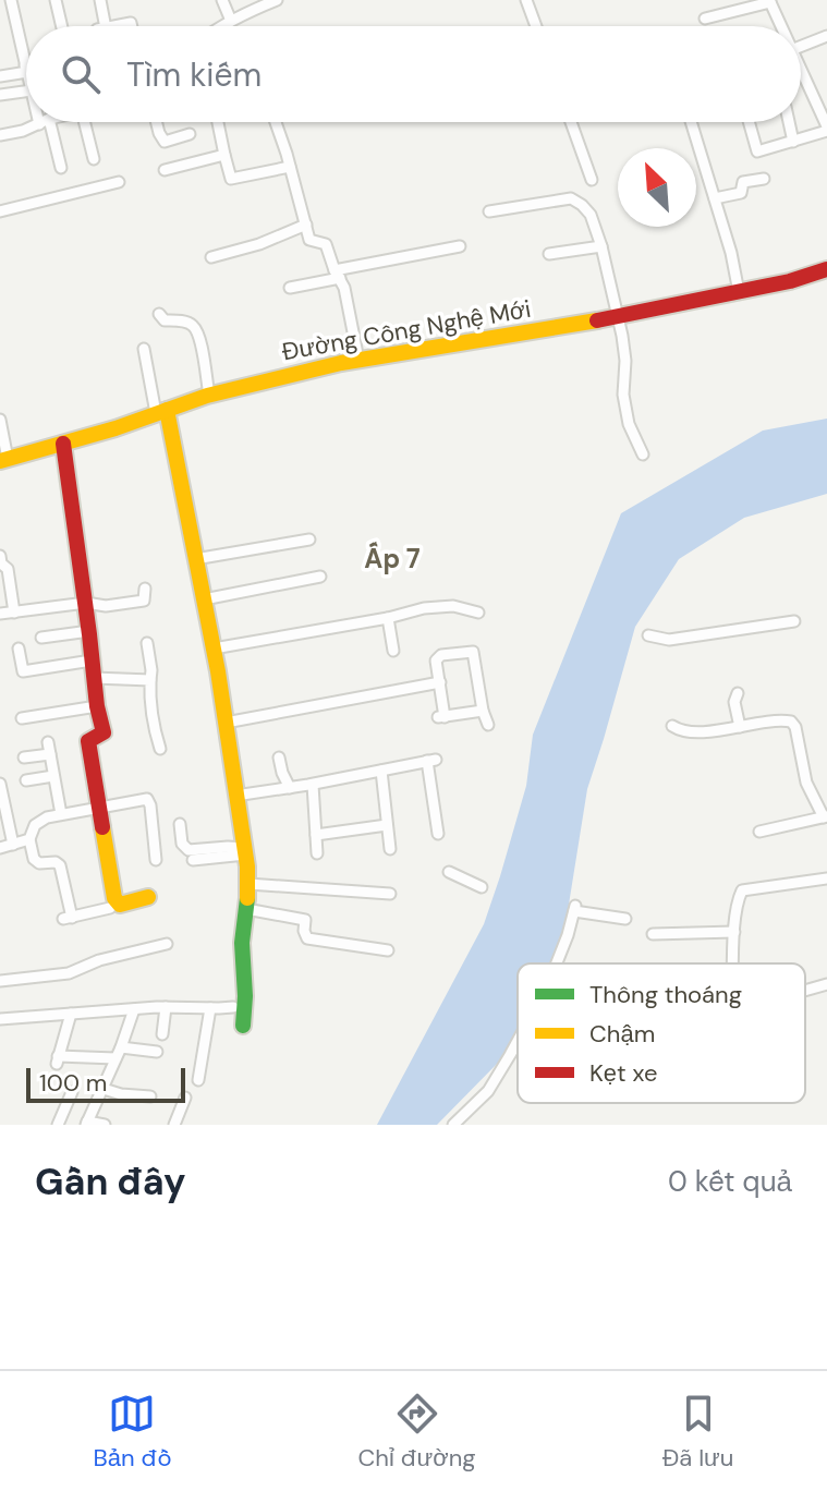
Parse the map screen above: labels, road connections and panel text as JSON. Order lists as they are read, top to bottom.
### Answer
{
  "streets": {
    "street": ["Đường Công Nghệ Mới"]
  },
  "districts": ["Ấp 7"],
  "legend": ["Thông thoáng", "Chậm", "Kẹt xe"],
  "scale_bar": "100 m",
  "north": "top left",
  "page": {
    "search": "Tìm kiếm",
    "scale": "100 m",
    "heading": ["Gần đây", "0 kết quả"],
    "nav": ["Bản đồ", "Chỉ đường", "Đã lưu"]
  }
}
